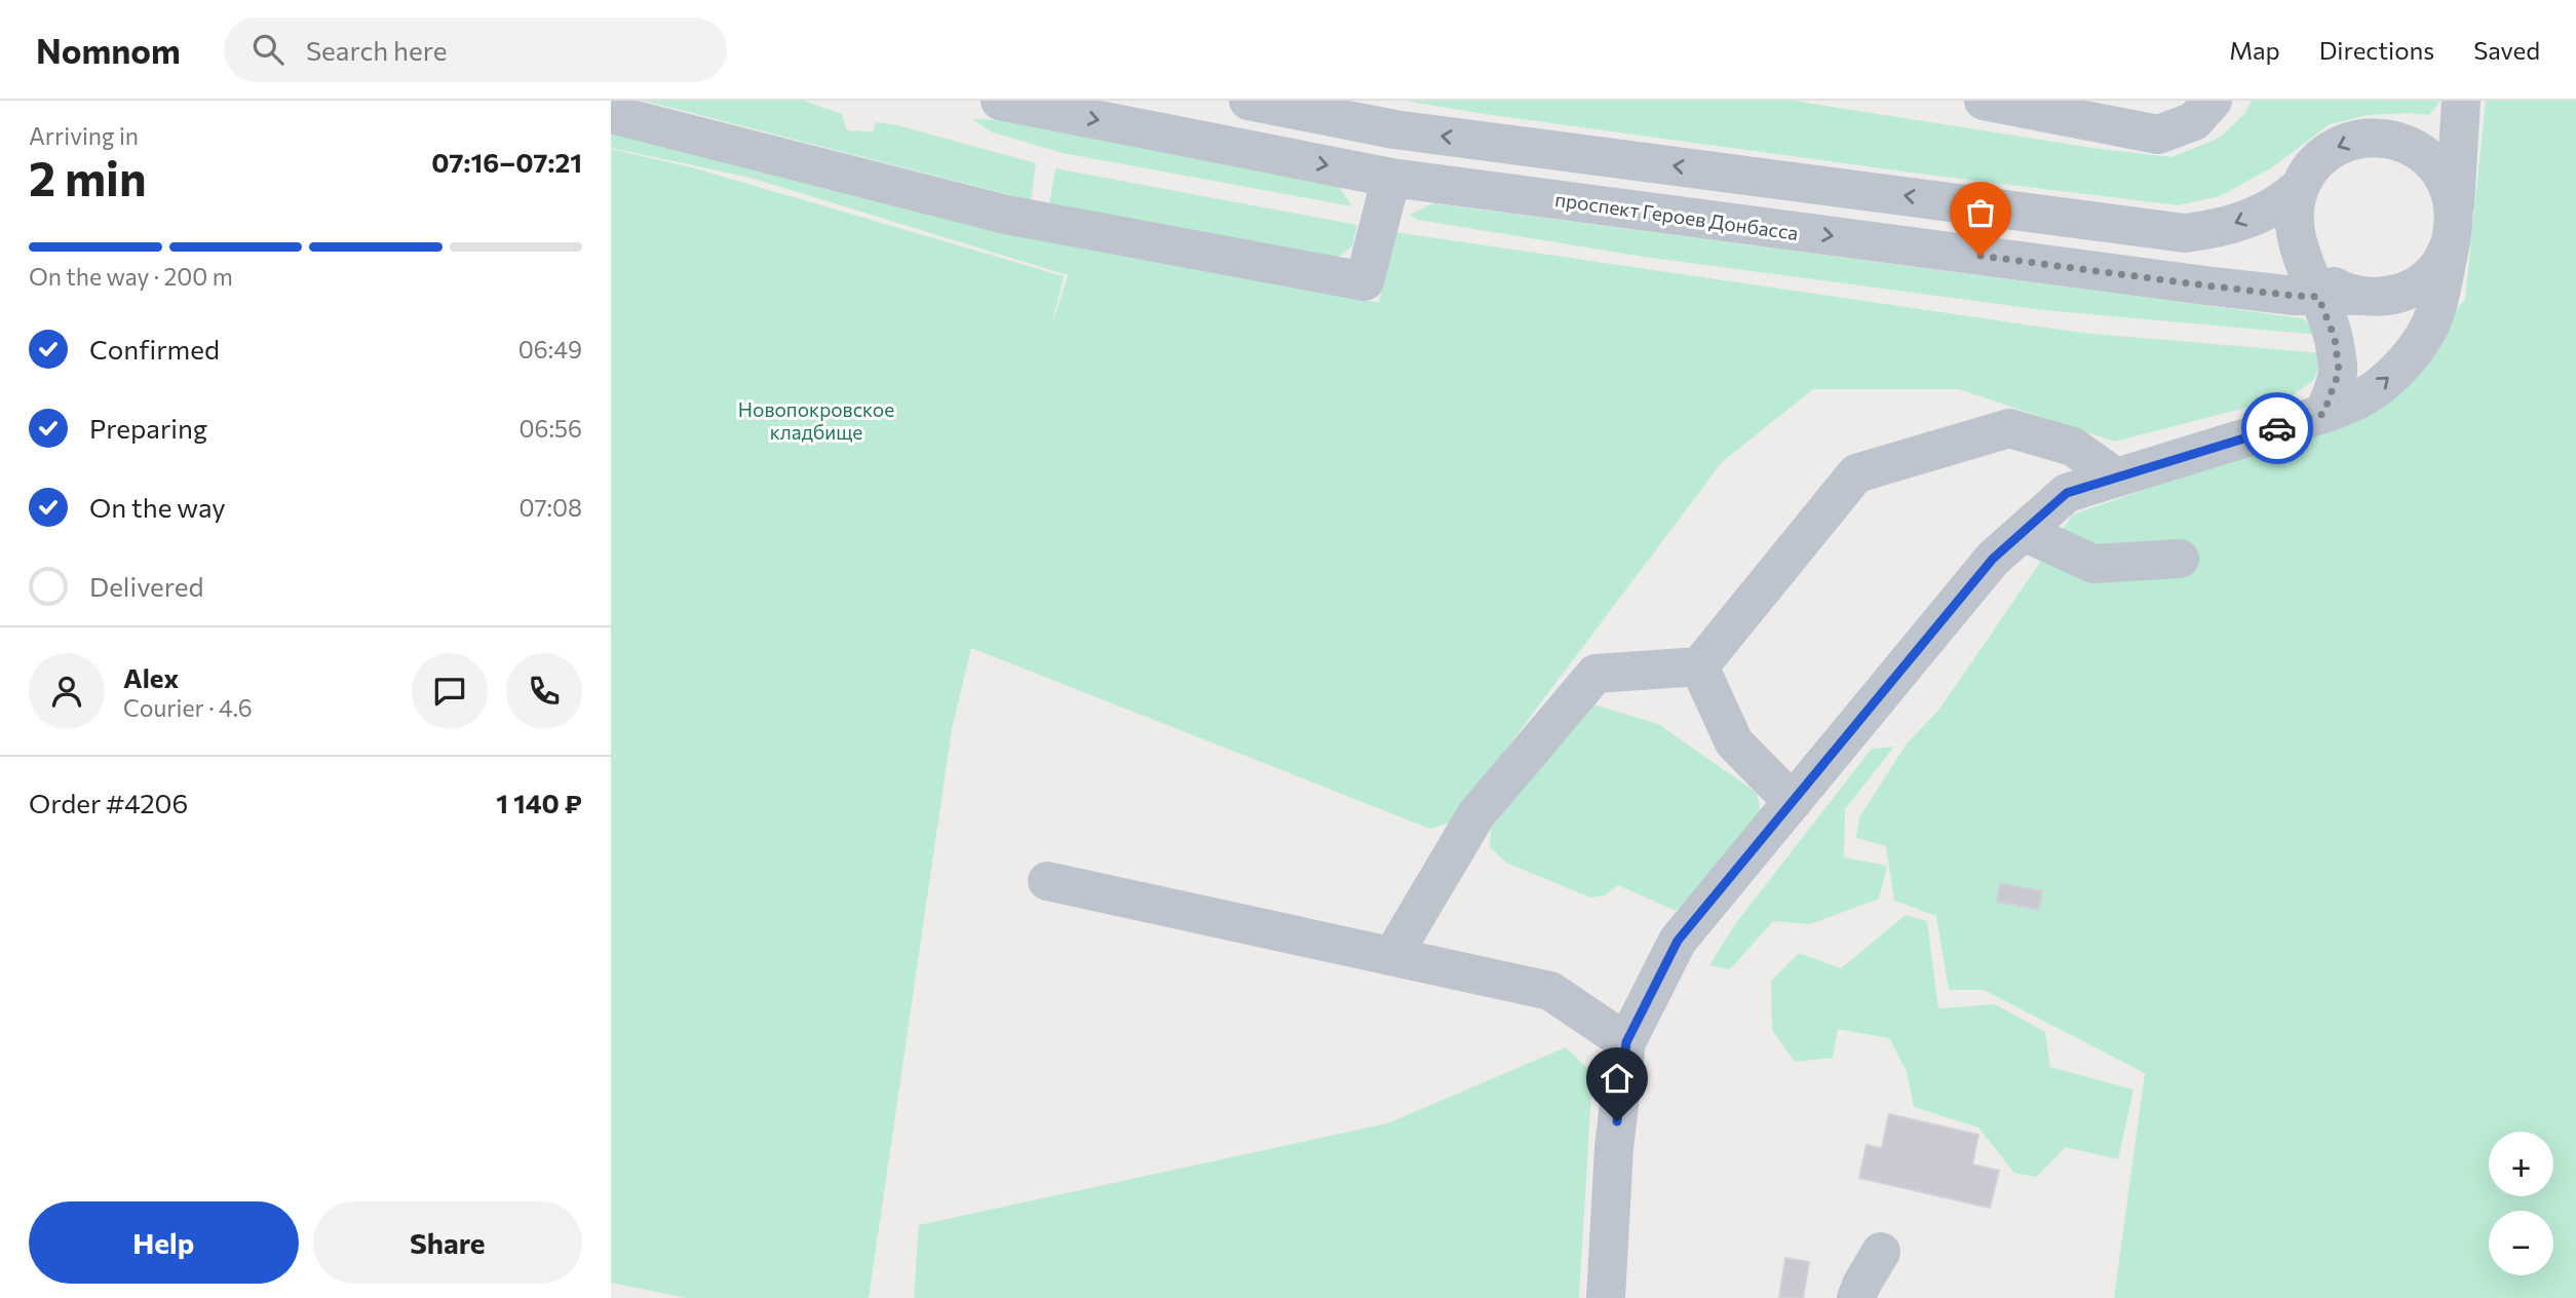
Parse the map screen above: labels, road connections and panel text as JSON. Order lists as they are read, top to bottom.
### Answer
{
  "streets": {
    "street": ["проспект Героев Донбасса"]
  },
  "parks": ["Новопокровское кладбище"],
  "page": {
    "header": "Nomnom",
    "search": "Search here",
    "nav": ["Map", "Directions", "Saved"],
    "heading": ["2 min", "Arriving in", "07:16–07:21"],
    "panel": [
      "Alex",
      "Courier · 4.6",
      "Order #4206",
      "1 140 ₽"
    ],
    "bar": "On the way · 200 m",
    "list": [
      ["Confirmed", "06:49"],
      ["Preparing", "06:56"],
      ["On the way", "07:08"],
      "Delivered"
    ],
    "map_buttons": ["+", "−"],
    "buttons": ["Help", "Share"]
  }
}
